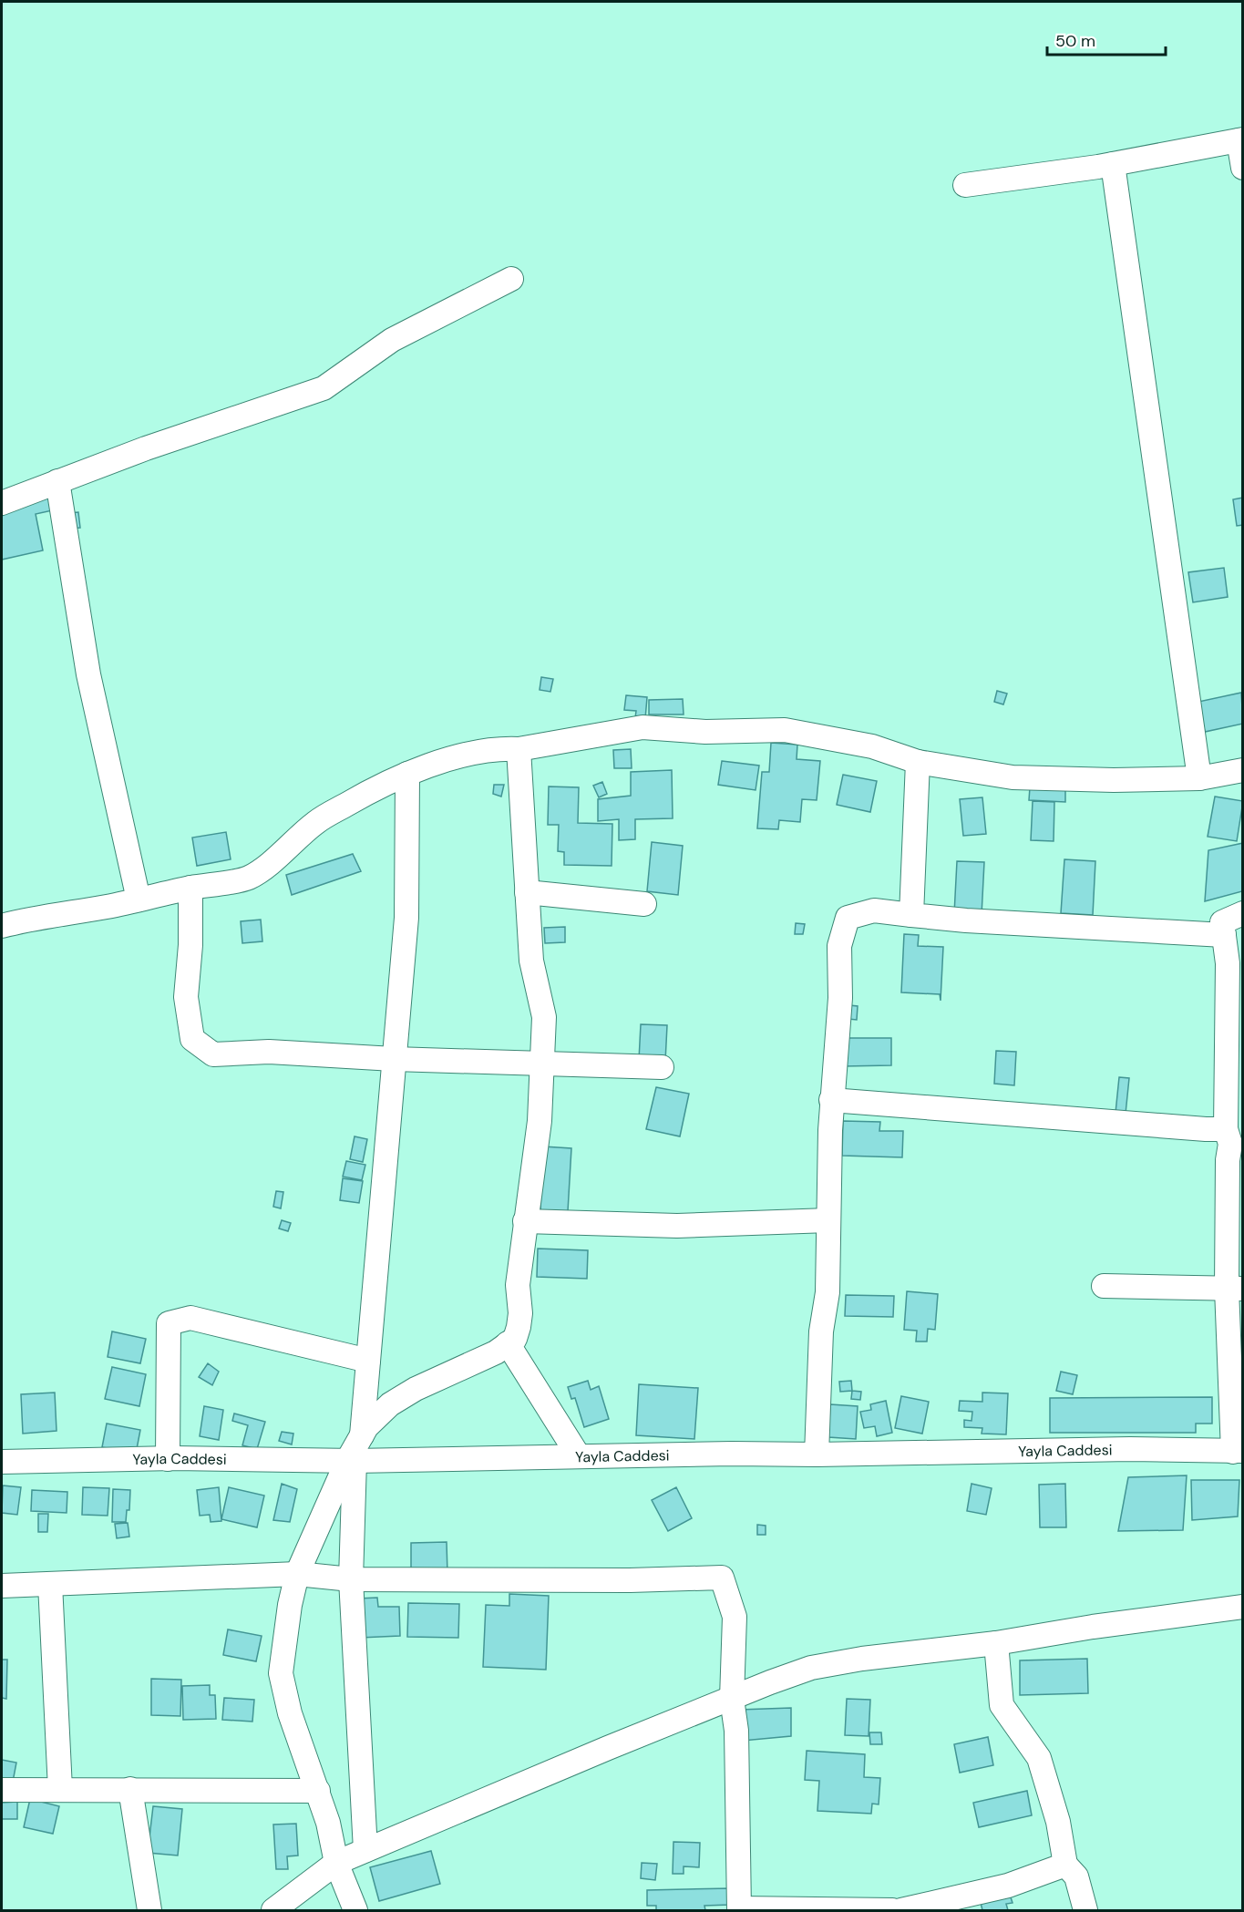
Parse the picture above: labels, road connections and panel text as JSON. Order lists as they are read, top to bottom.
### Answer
{
  "streets": {
    "street": ["Yayla Caddesi"]
  },
  "scale_bar": "50 m"
}
